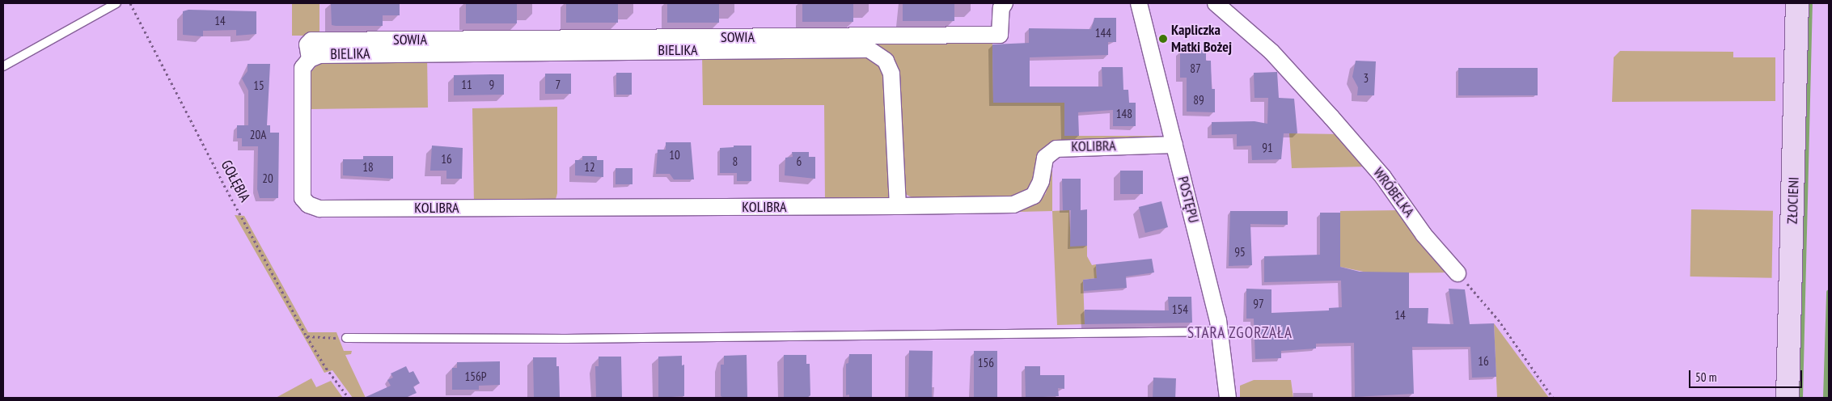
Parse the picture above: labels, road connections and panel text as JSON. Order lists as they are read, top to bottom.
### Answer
{
  "streets": {
    "street": [
      "SOWIA",
      "BIELIKA",
      "KOLIBRA",
      "WRÓBELKA",
      "POSTĘPU",
      "ZŁOCIENI"
    ],
    "path": ["GOŁĘBIA"]
  },
  "crossings": [
    ["SOWIA", "BIELIKA"],
    ["SOWIA", "KOLIBRA"],
    ["BIELIKA", "KOLIBRA"],
    ["KOLIBRA", "POSTĘPU"]
  ],
  "districts": ["STARA ZGORZAŁA"],
  "places": ["Kapliczka Matki Bożej"],
  "house_numbers": [
    "14",
    "144",
    "87",
    "3",
    "11",
    "9",
    "7",
    "15",
    "89",
    "148",
    "20A",
    "91",
    "10",
    "16",
    "8",
    "6",
    "18",
    "12",
    "20",
    "95",
    "97",
    "154",
    "14",
    "16",
    "156",
    "156P"
  ],
  "scale_bar": "50 m"
}
